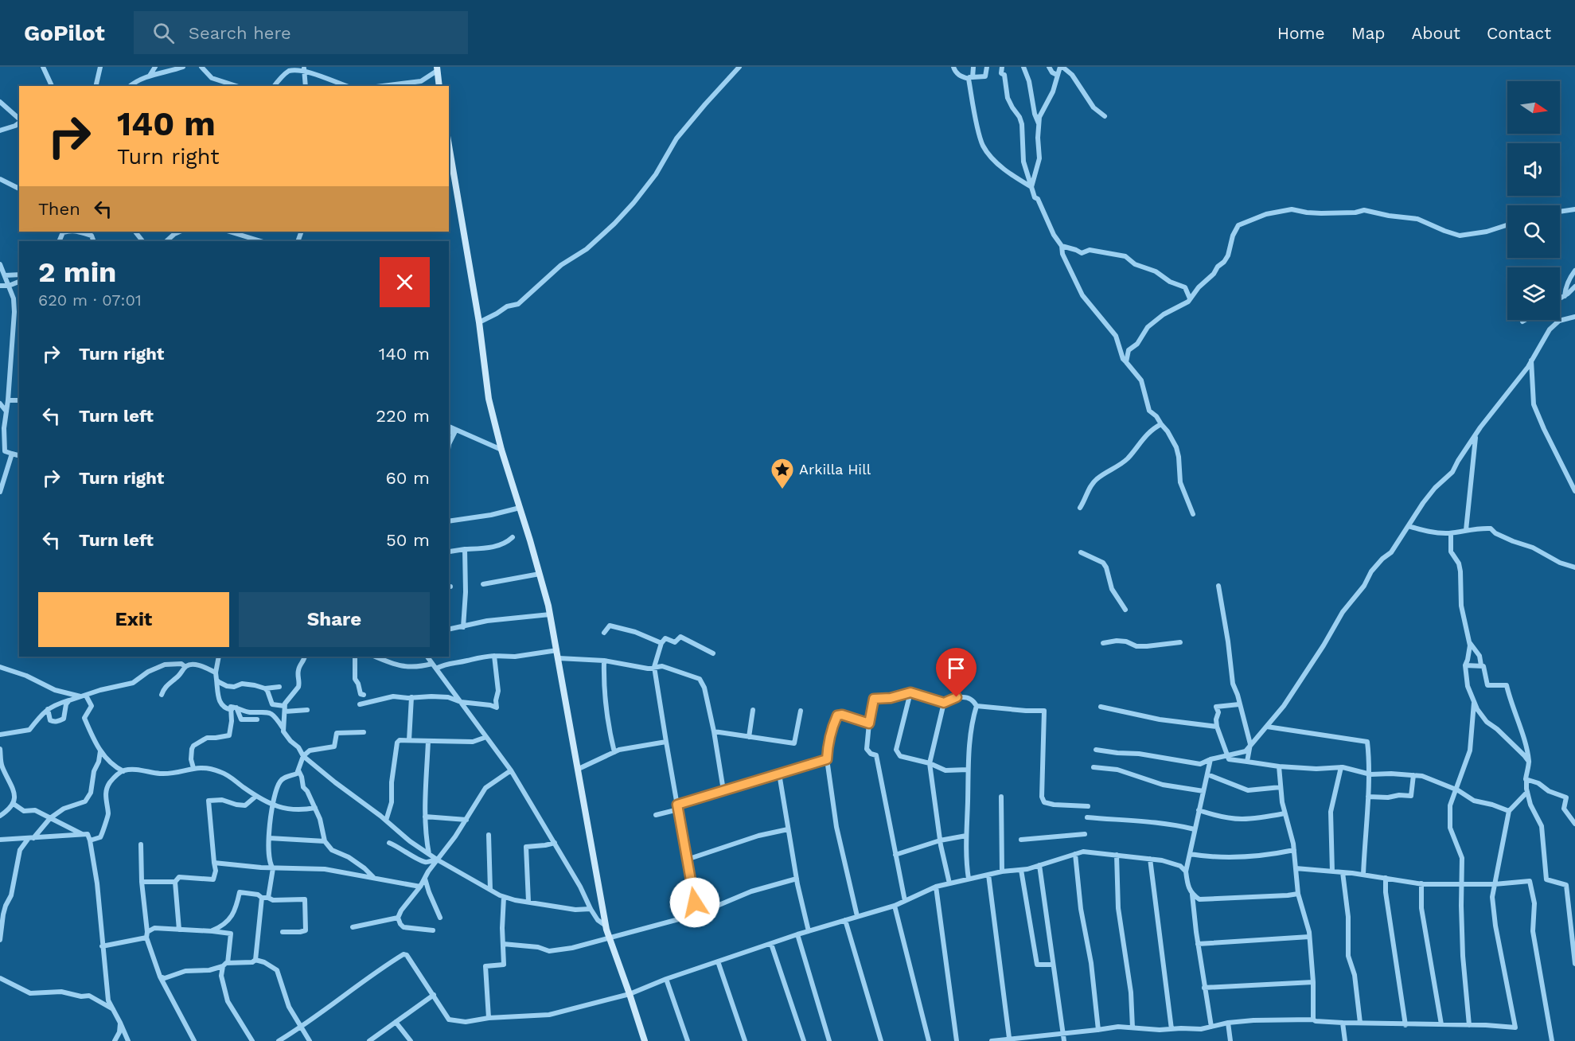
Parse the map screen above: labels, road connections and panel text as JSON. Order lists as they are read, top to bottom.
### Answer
{
  "places": {
    "place": ["Arkilla Hill"]
  },
  "north": "right",
  "page": {
    "header": "GoPilot",
    "search": "Search here",
    "nav": [
      "Home",
      "Map",
      "About",
      "Contact"
    ],
    "turn": ["140 m", "Turn right"],
    "then": "Then",
    "heading": ["2 min", "620 m · 07:01"],
    "list": [
      {
        "name": "Turn right",
        "value": "140 m"
      },
      {
        "name": "Turn left",
        "value": "220 m"
      },
      {
        "name": "Turn right",
        "value": "60 m"
      },
      {
        "name": "Turn left",
        "value": "50 m"
      }
    ],
    "buttons": ["Exit", "Share"]
  }
}
